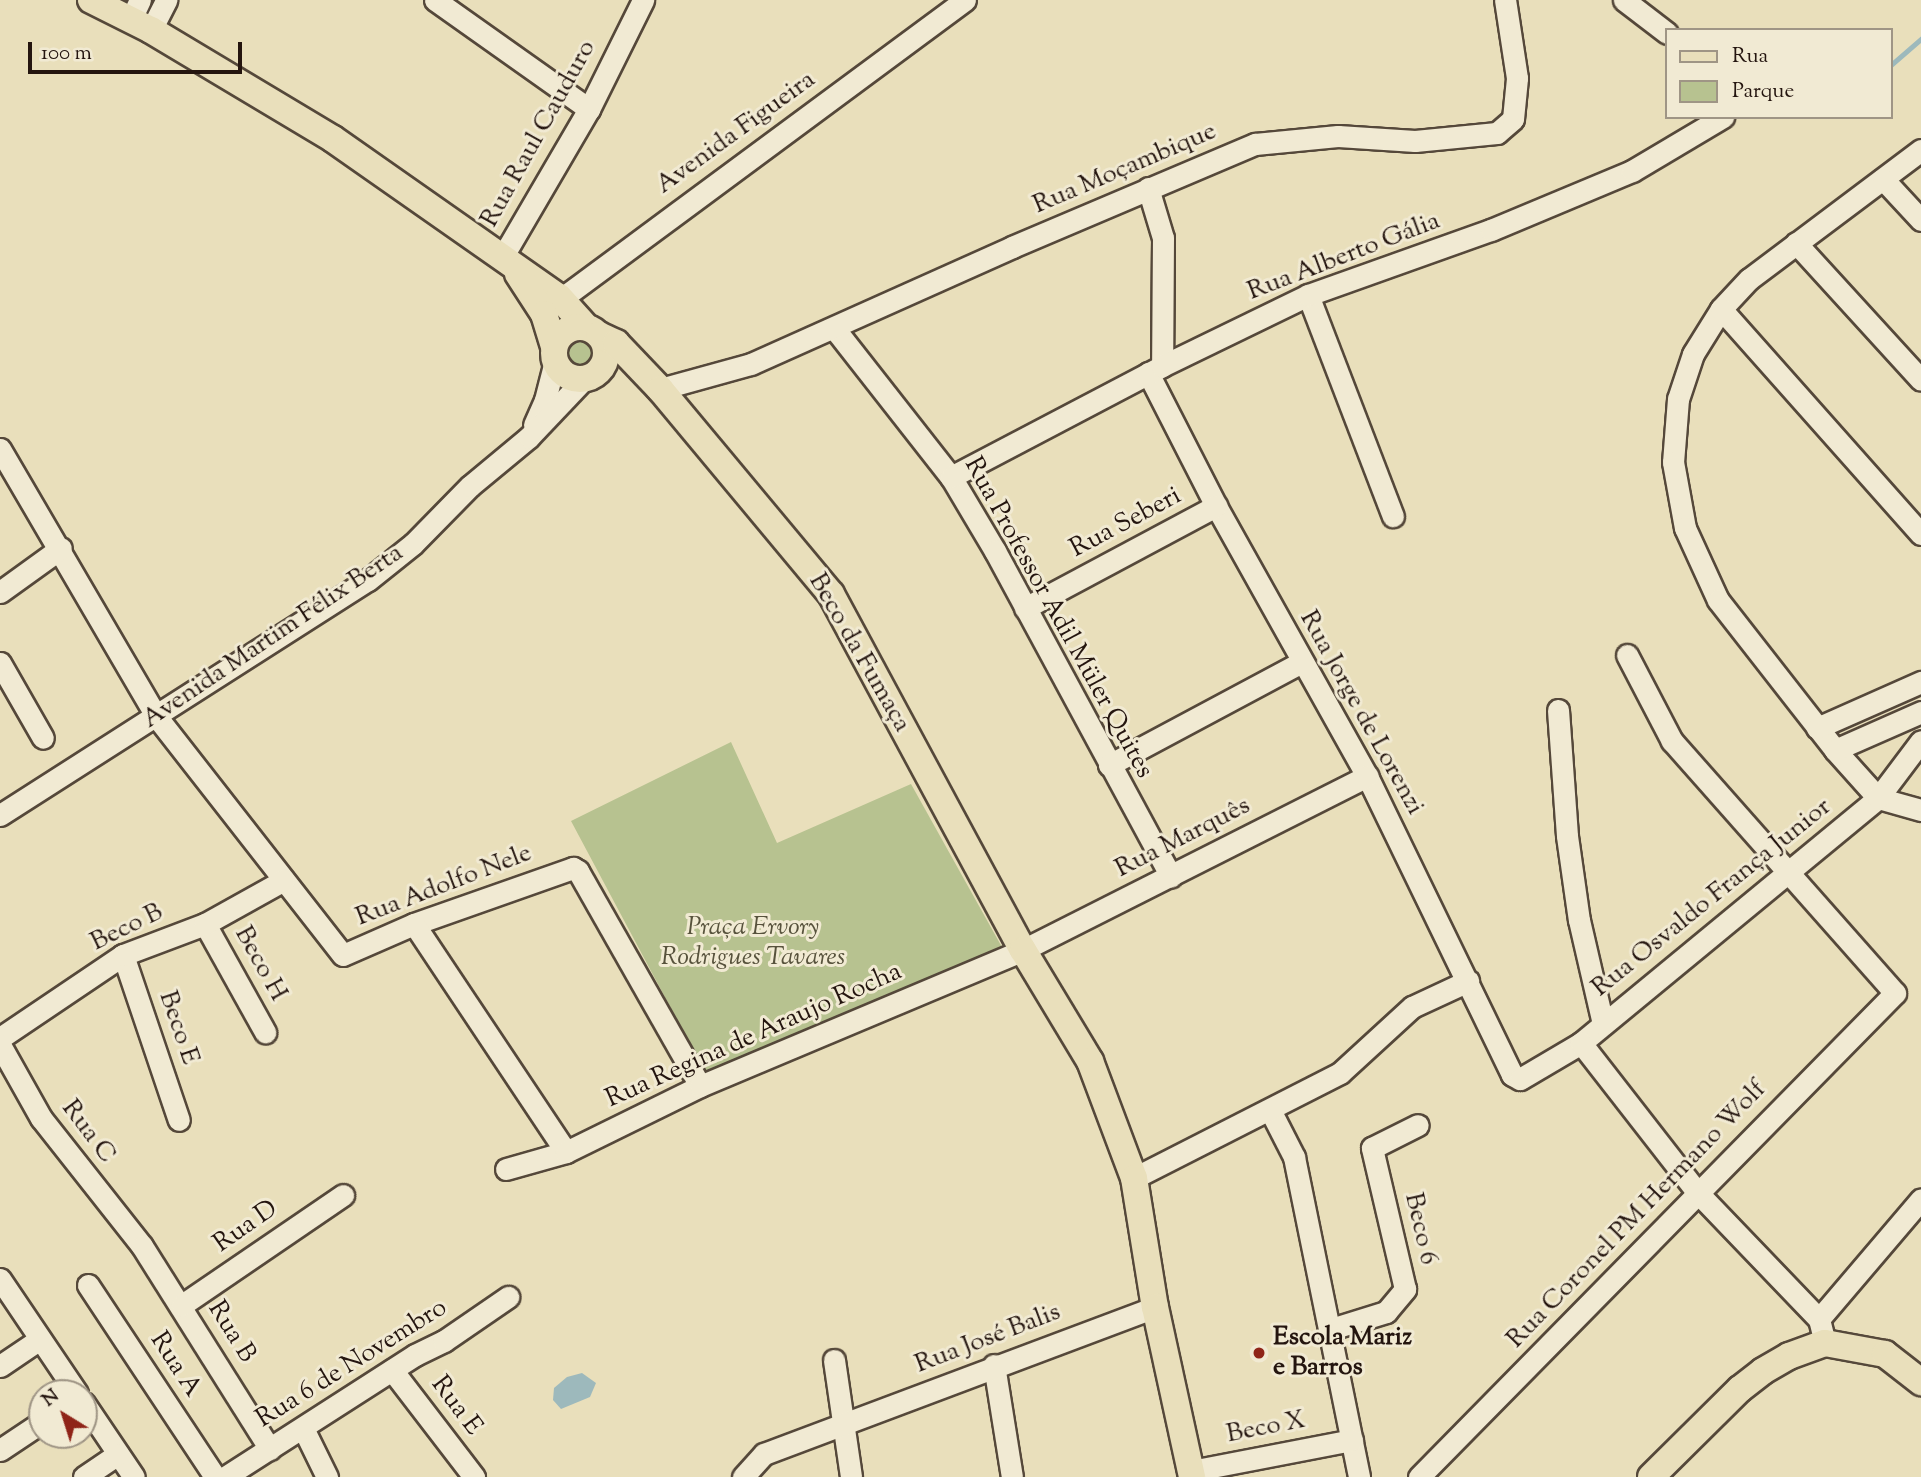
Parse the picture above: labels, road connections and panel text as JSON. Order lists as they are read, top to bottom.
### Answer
{
  "streets": {
    "main road": ["Beco da Fumaça"],
    "street": [
      "Avenida Figueira",
      "Rua Raul Cauduro",
      "Rua Moçambique",
      "Rua Alberto Gália",
      "Rua Seberi",
      "Rua Professor Adil Müler Quites",
      "Avenida Martim Félix Berta",
      "Rua Jorge de Lorenzi",
      "Rua Marquês",
      "Rua Adolfo Nele",
      "Rua Osvaldo França Junior",
      "Beco B",
      "Beco H",
      "Beco E",
      "Rua Regina de Araujo Rocha",
      "Rua C",
      "Rua Coronel PM Hermano Wolf",
      "Rua D",
      "Beco 6",
      "Rua B",
      "Rua José Balis",
      "Rua 6 de Novembro",
      "Rua A",
      "Rua E",
      "Beco X"
    ]
  },
  "crossings": [
    ["Rua Moçambique", "Rua Professor Adil Müler Quites"],
    ["Rua Moçambique", "Beco da Fumaça"],
    ["Rua Moçambique", "Rua Jorge de Lorenzi"],
    ["Rua Alberto Gália", "Rua Professor Adil Müler Quites"],
    ["Rua Alberto Gália", "Rua Jorge de Lorenzi"],
    ["Rua Seberi", "Rua Professor Adil Müler Quites"],
    ["Rua Seberi", "Rua Jorge de Lorenzi"],
    ["Rua Professor Adil Müler Quites", "Rua Marquês"],
    ["Avenida Martim Félix Berta", "Beco da Fumaça"],
    ["Avenida Martim Félix Berta", "Rua Adolfo Nele"],
    ["Beco da Fumaça", "Rua Marquês"],
    ["Beco da Fumaça", "Rua Regina de Araujo Rocha"],
    ["Beco da Fumaça", "Rua José Balis"],
    ["Beco da Fumaça", "Beco X"],
    ["Rua Jorge de Lorenzi", "Rua Marquês"],
    ["Rua Jorge de Lorenzi", "Rua Osvaldo França Junior"],
    ["Rua Marquês", "Rua Regina de Araujo Rocha"],
    ["Rua Adolfo Nele", "Beco B"],
    ["Rua Adolfo Nele", "Rua Regina de Araujo Rocha"],
    ["Rua Osvaldo França Junior", "Rua Coronel PM Hermano Wolf"],
    ["Beco B", "Beco H"],
    ["Beco B", "Beco E"],
    ["Rua C", "Rua B"],
    ["Rua D", "Rua B"],
    ["Rua B", "Rua 6 de Novembro"],
    ["Rua 6 de Novembro", "Rua E"]
  ],
  "parks": ["Praça Ervory Rodrigues Tavares"],
  "places": ["Escola Mariz e Barros"],
  "legend": ["Rua", "Parque"],
  "scale_bar": "100 m",
  "north": "top left"
}
